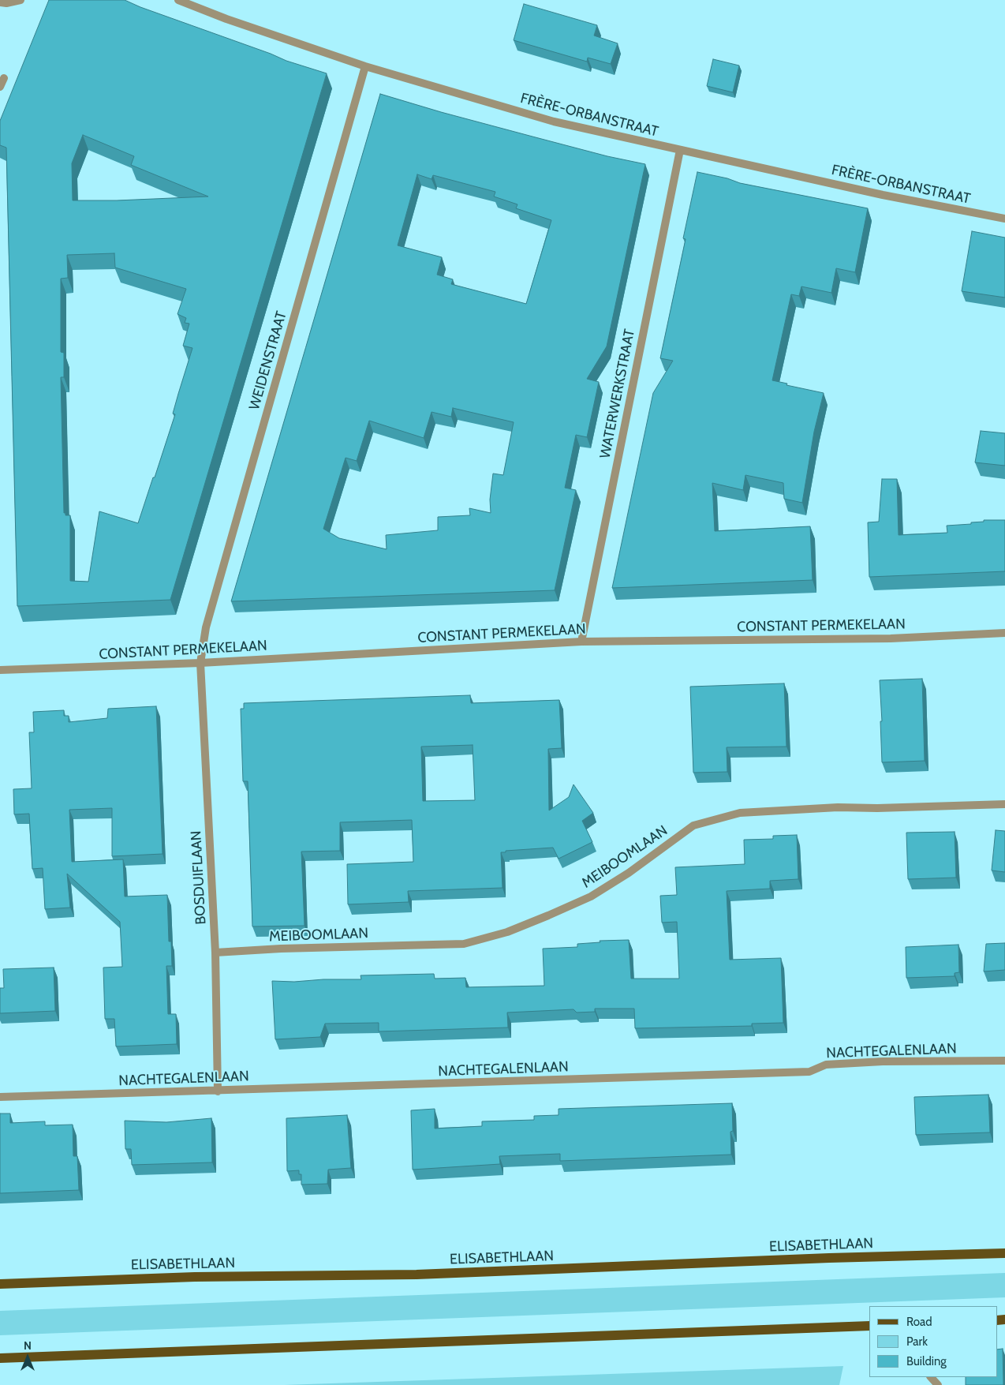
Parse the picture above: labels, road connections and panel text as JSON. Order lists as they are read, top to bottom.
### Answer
{
  "streets": {
    "main road": ["ELISABETHLAAN"],
    "street": [
      "FRÈRE-ORBANSTRAAT",
      "WEIDENSTRAAT",
      "WATERWERKSTRAAT",
      "CONSTANT PERMEKELAAN",
      "MEIBOOMLAAN",
      "BOSDUIFLAAN",
      "NACHTEGALENLAAN"
    ]
  },
  "crossings": [
    ["FRÈRE-ORBANSTRAAT", "WEIDENSTRAAT"],
    ["FRÈRE-ORBANSTRAAT", "WATERWERKSTRAAT"],
    ["WEIDENSTRAAT", "CONSTANT PERMEKELAAN"],
    ["WEIDENSTRAAT", "BOSDUIFLAAN"],
    ["WATERWERKSTRAAT", "CONSTANT PERMEKELAAN"],
    ["CONSTANT PERMEKELAAN", "BOSDUIFLAAN"],
    ["MEIBOOMLAAN", "BOSDUIFLAAN"],
    ["BOSDUIFLAAN", "NACHTEGALENLAAN"]
  ],
  "legend": ["Road", "Park", "Building"],
  "north": "top"
}
